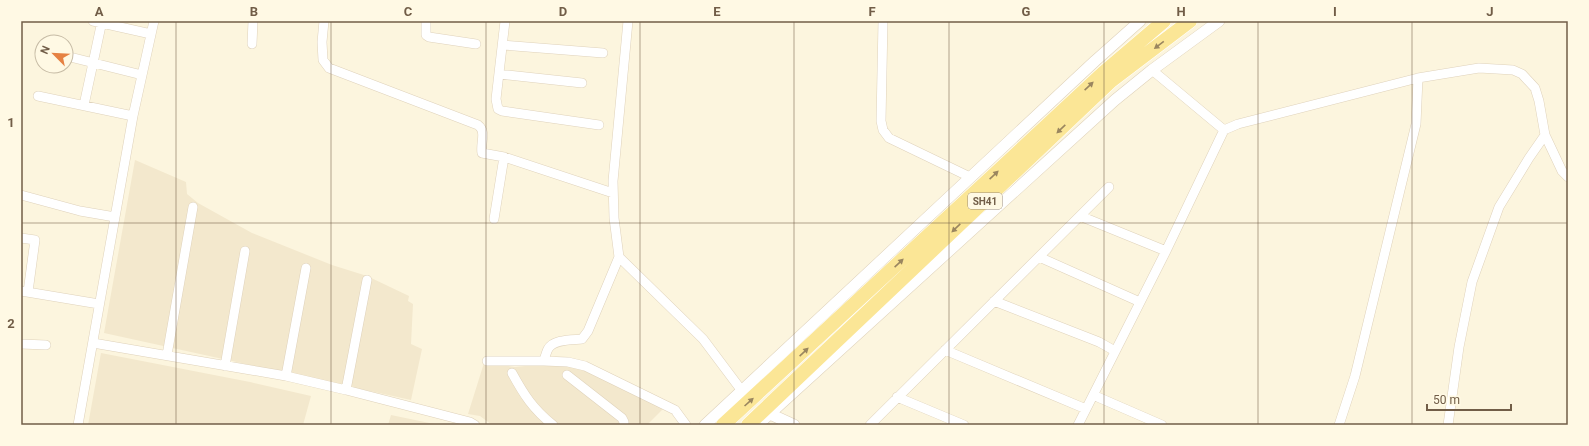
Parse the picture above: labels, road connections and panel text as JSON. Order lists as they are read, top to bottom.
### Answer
{
  "streets": {
    "main road": ["SH41"]
  },
  "scale_bar": "50 m",
  "north": "top left",
  "grid": {
    "columns": [
      "A",
      "B",
      "C",
      "D",
      "E",
      "F",
      "G",
      "H",
      "I",
      "J"
    ],
    "rows": ["1", "2"]
  }
}
